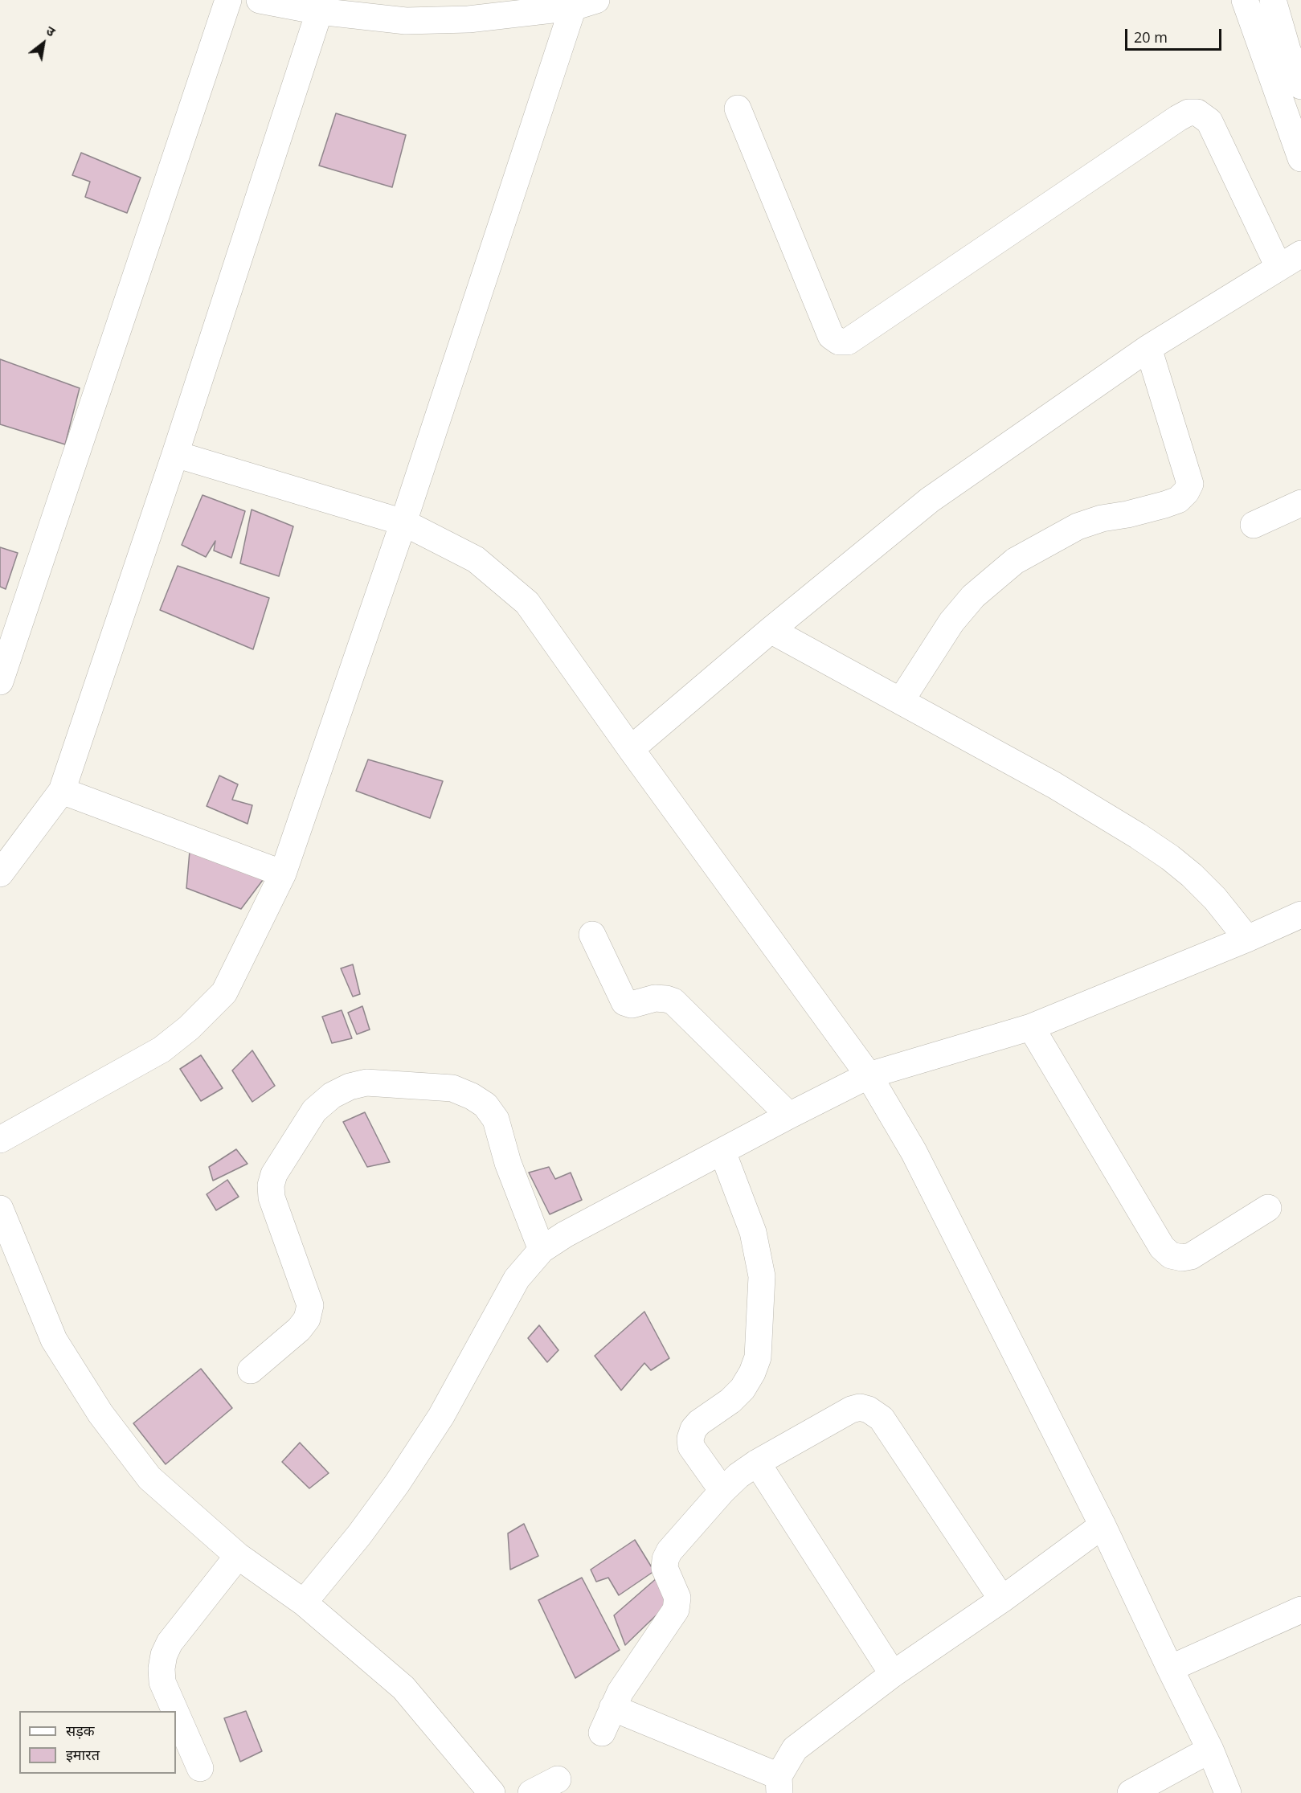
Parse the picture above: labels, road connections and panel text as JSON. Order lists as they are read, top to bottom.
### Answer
{
  "legend": ["सड़क", "इमारत"],
  "scale_bar": "20 m",
  "north": "top right"
}
